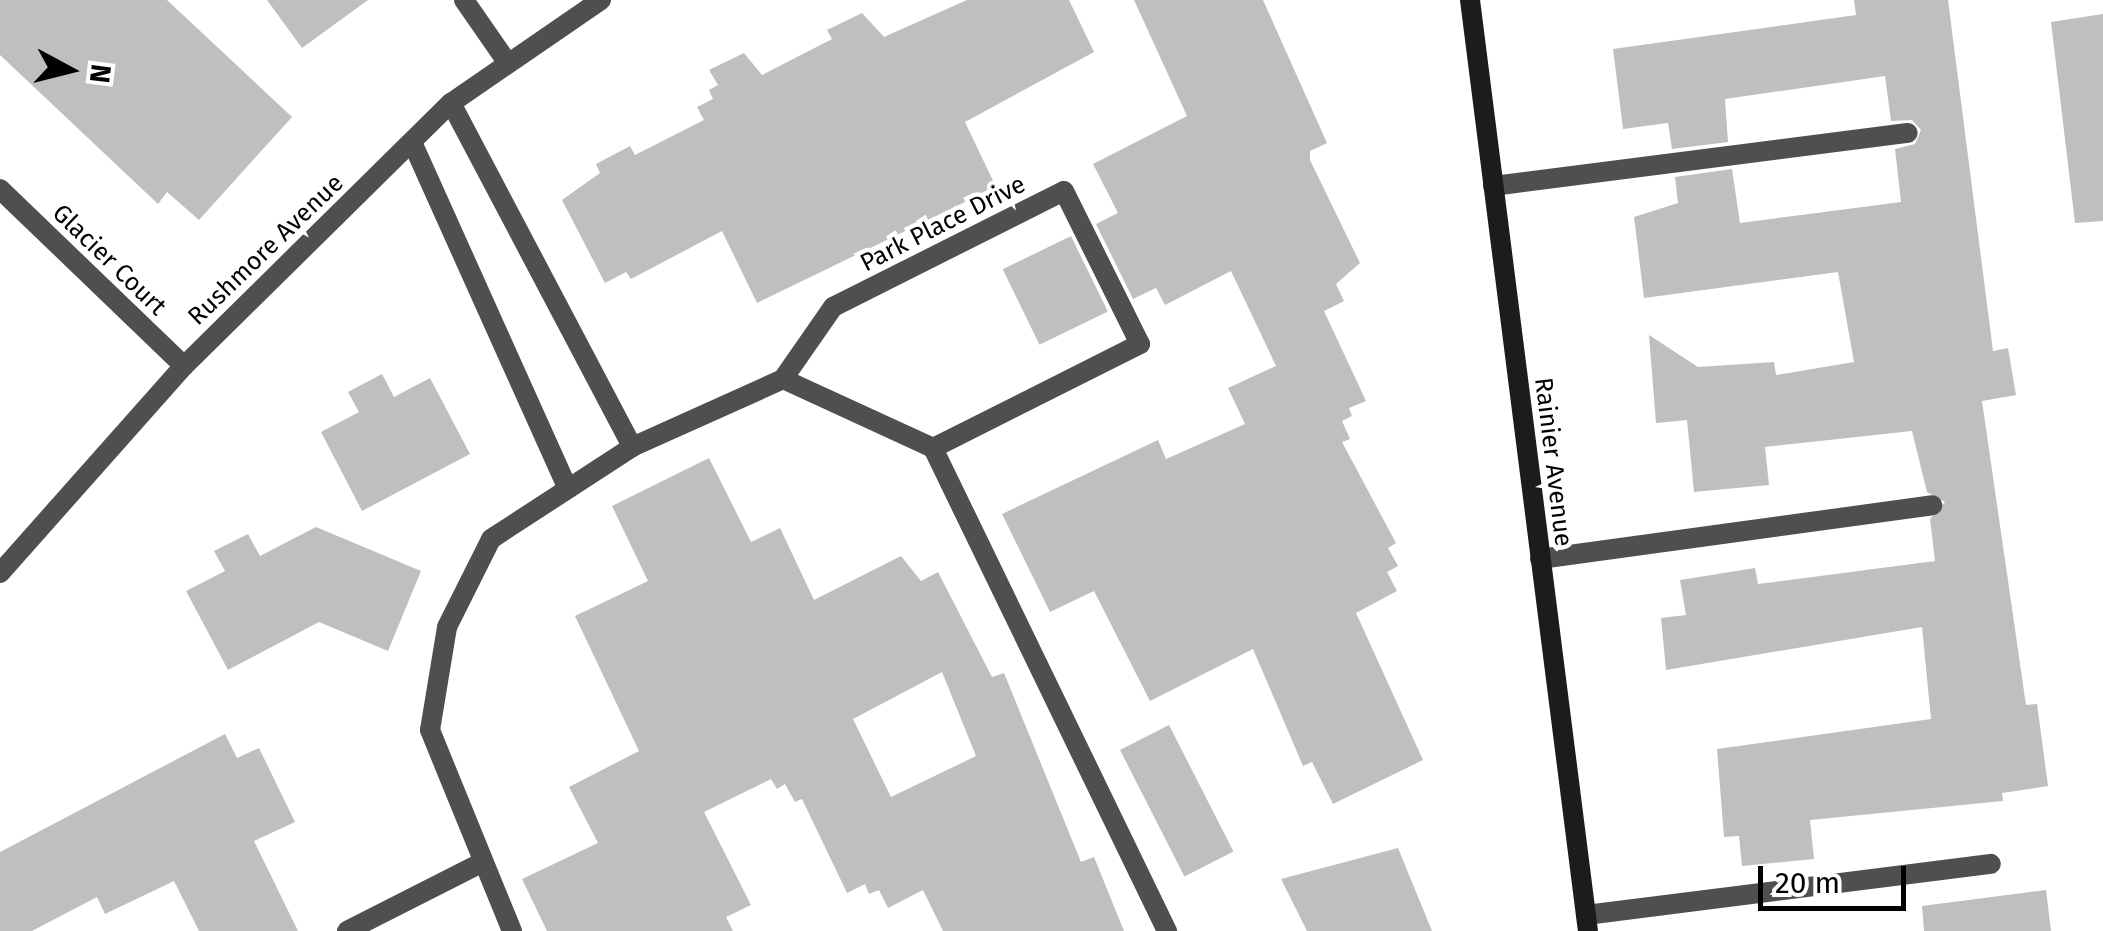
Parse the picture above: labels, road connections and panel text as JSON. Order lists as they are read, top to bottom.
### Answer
{
  "streets": {
    "street": [
      "Park Place Drive",
      "Rushmore Avenue",
      "Glacier Court",
      "Rainier Avenue"
    ]
  },
  "crossings": [
    ["Rushmore Avenue", "Glacier Court"]
  ],
  "scale_bar": "20 m",
  "north": "right"
}
